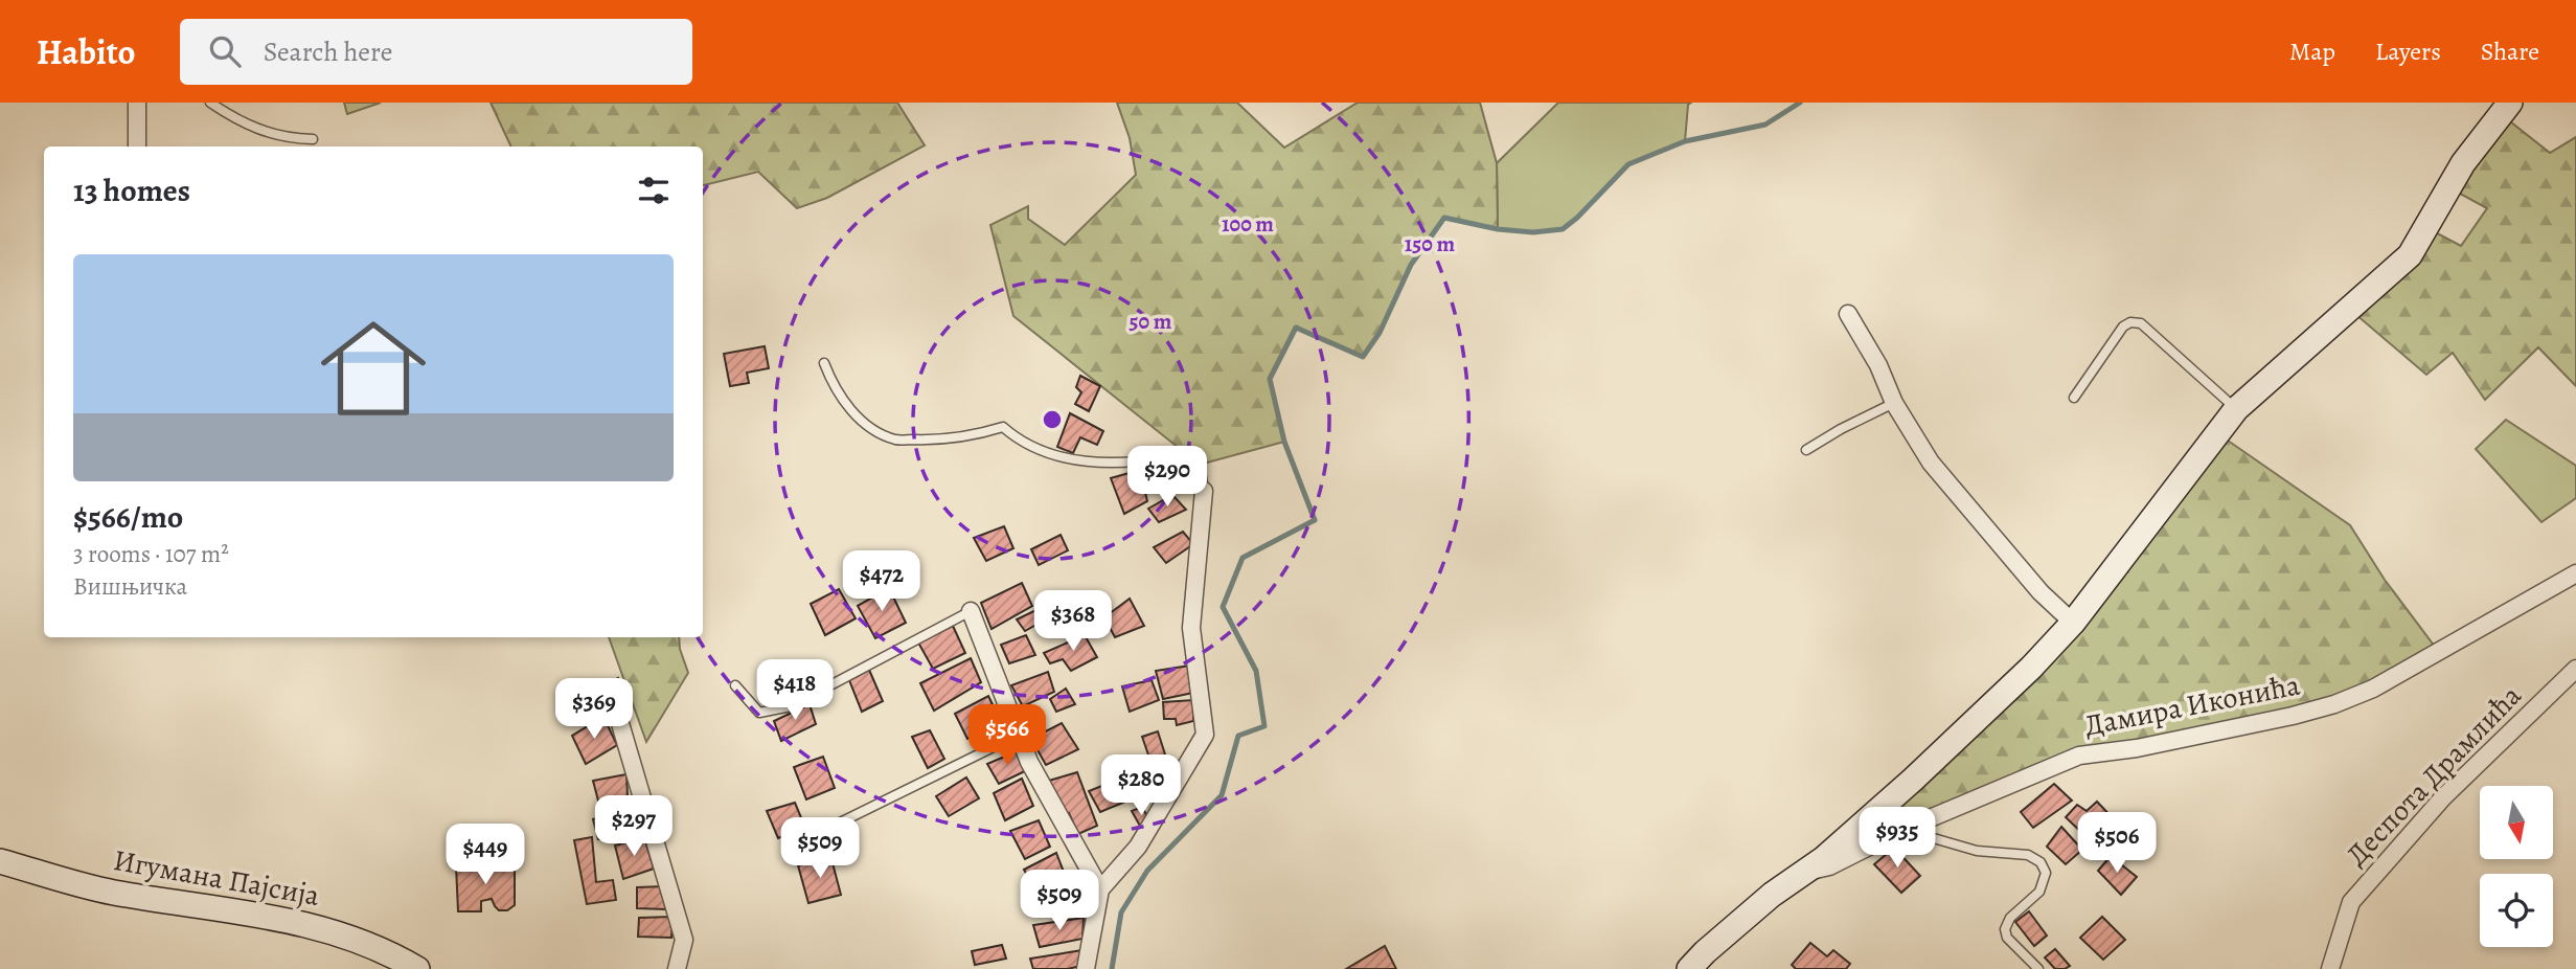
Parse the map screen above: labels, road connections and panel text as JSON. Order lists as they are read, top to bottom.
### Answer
{
  "streets": {
    "street": ["Дамира Иконића", "Деспота Драмлића", "Игумана Пајсија"]
  },
  "north": "bottom",
  "page": {
    "header": "Habito",
    "search": "Search here",
    "nav": ["Map", "Layers", "Share"],
    "heading": "13 homes",
    "list": [
      {
        "name": "$566/mo",
        "note": "3 rooms · 107 m² · Вишњичка"
      }
    ],
    "price": [
      "$290",
      "$472",
      "$368",
      "$418",
      "$369",
      "$566",
      "$280",
      "$297",
      "$935",
      "$506",
      "$509",
      "$449",
      "$509"
    ]
  },
  "rings": ["100 m", "150 m", "50 m"]
}
